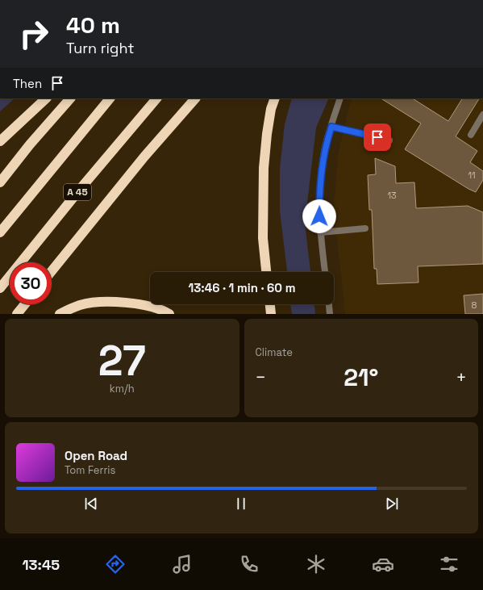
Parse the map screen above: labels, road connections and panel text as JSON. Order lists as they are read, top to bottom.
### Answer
{
  "streets": {
    "highway": ["A 45"]
  },
  "house_numbers": ["11", "13", "8"],
  "page": {
    "turn": ["40 m", "Turn right"],
    "then": "Then",
    "limit": "30",
    "trip": "13:46 · 1 min · 60 m",
    "tile": [
      ["27", "km/h"],
      "Climate"
    ],
    "heat": ["−", "21°", "+"],
    "song": ["Open Road", "Tom Ferris"],
    "tabs": "13:45"
  }
}
